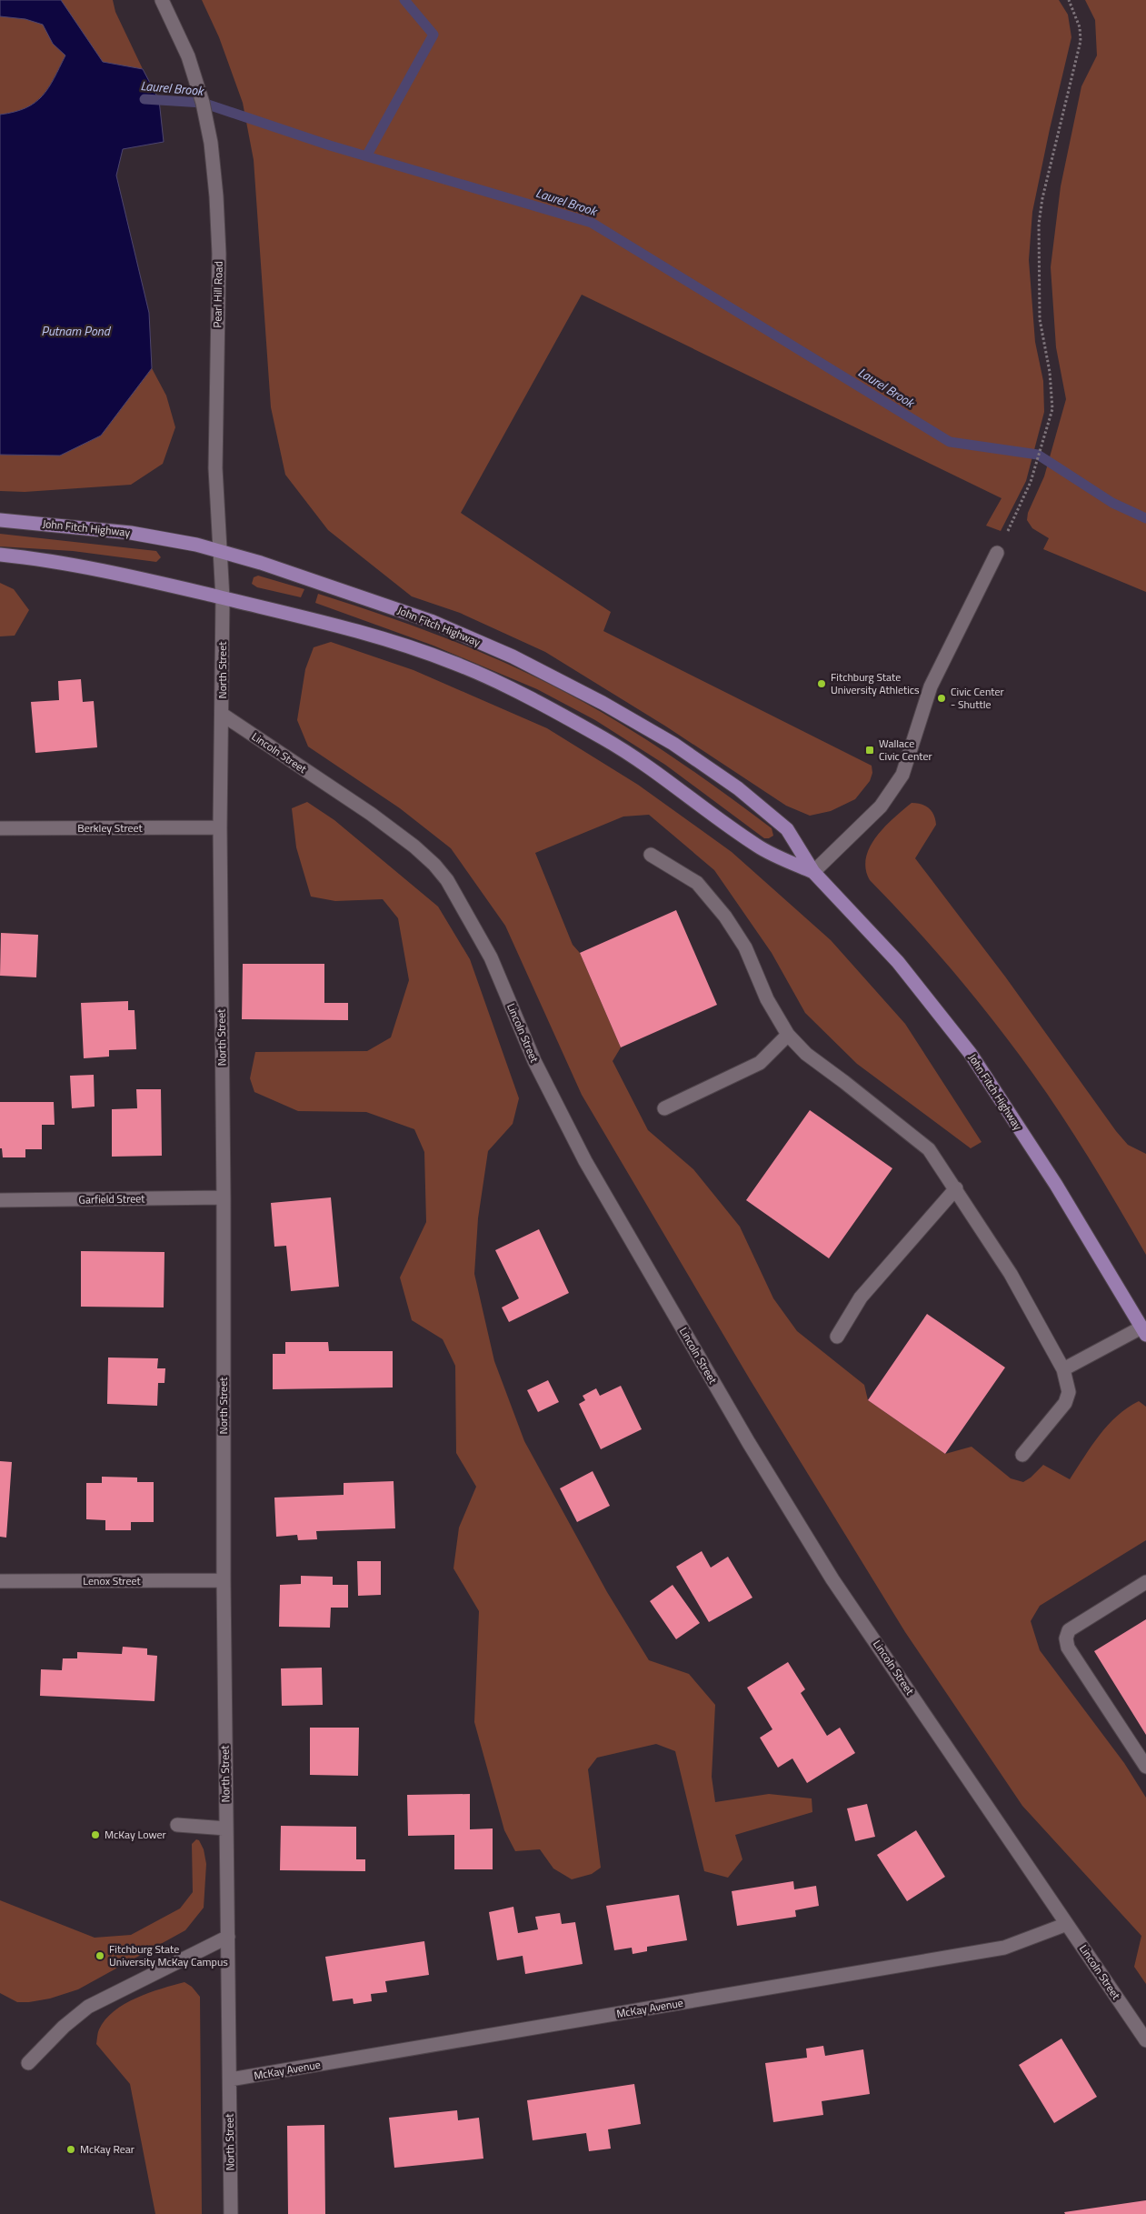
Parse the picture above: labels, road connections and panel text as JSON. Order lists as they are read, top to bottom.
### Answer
{
  "streets": {
    "main road": ["John Fitch Highway"],
    "street": [
      "Pearl Hill Road",
      "North Street",
      "Lincoln Street",
      "Berkley Street",
      "Garfield Street",
      "Lenox Street",
      "McKay Avenue"
    ]
  },
  "crossings": [
    ["Pearl Hill Road", "John Fitch Highway"],
    ["Pearl Hill Road", "North Street"],
    ["John Fitch Highway", "North Street"],
    ["North Street", "Lincoln Street"],
    ["North Street", "Berkley Street"],
    ["North Street", "Garfield Street"],
    ["North Street", "Lenox Street"],
    ["North Street", "McKay Avenue"],
    ["Lincoln Street", "McKay Avenue"]
  ],
  "water": ["Laurel Brook", "Putnam Pond"],
  "places": {
    "other": [
      "Fitchburg State University Athletics",
      "Civic Center - Shuttle",
      "McKay Lower",
      "Fitchburg State University McKay Campus",
      "McKay Rear"
    ],
    "transit": ["Wallace Civic Center"]
  }
}
